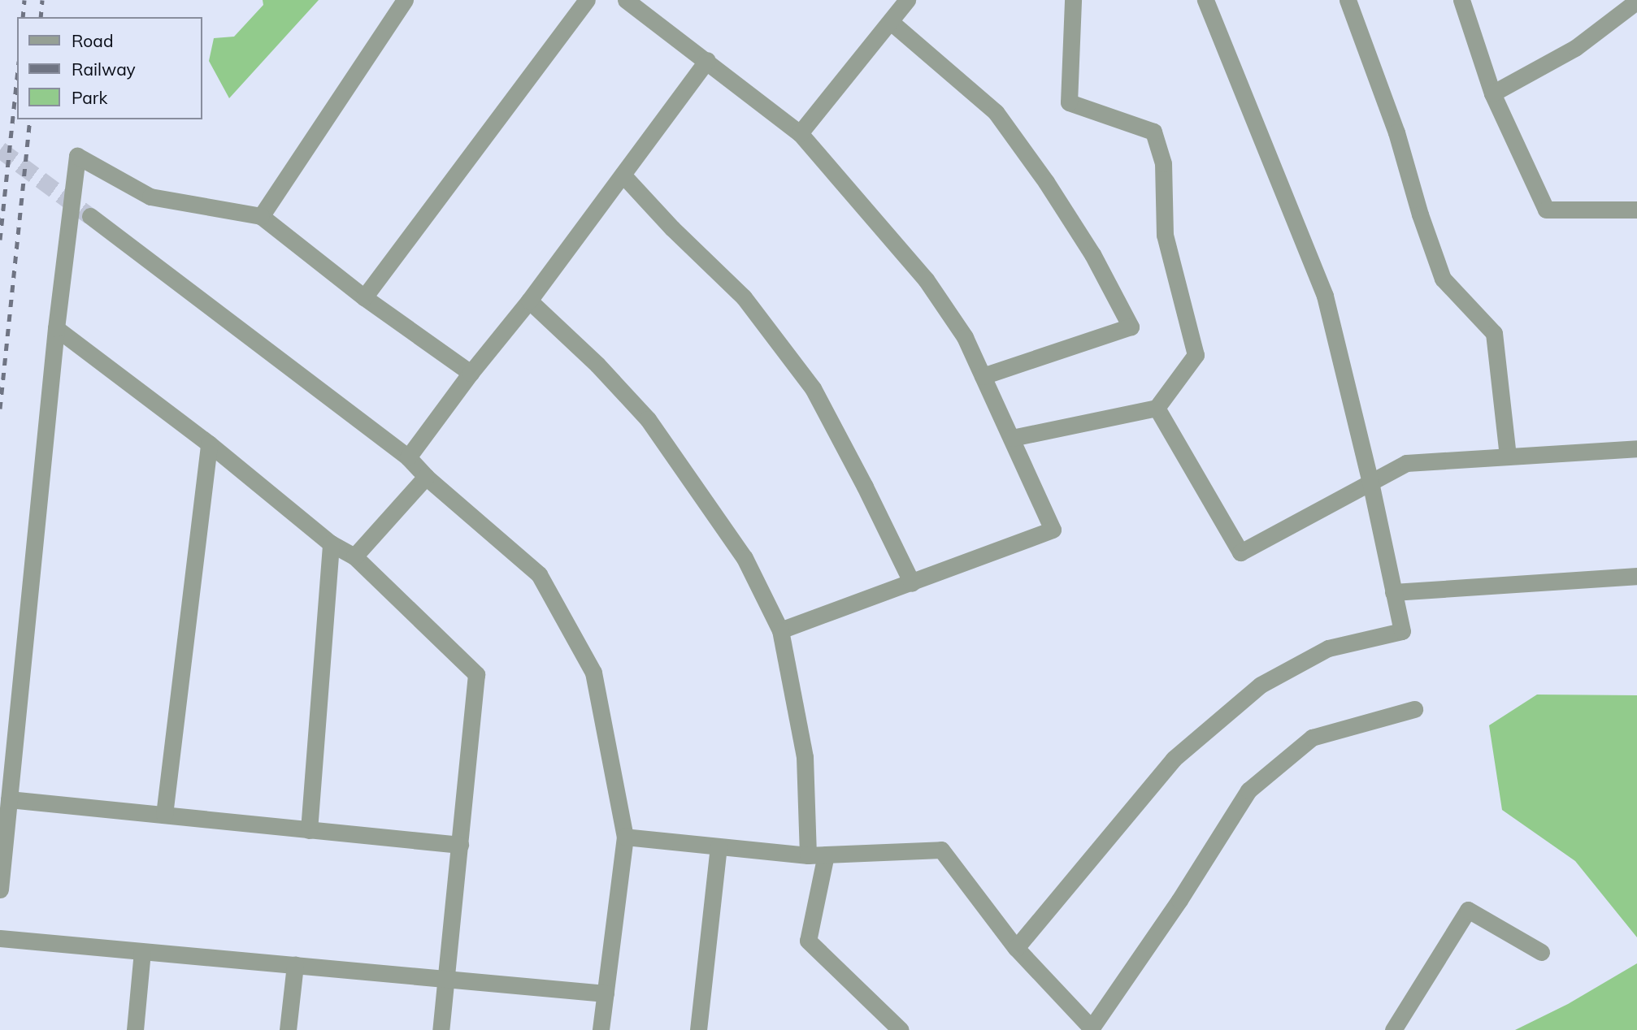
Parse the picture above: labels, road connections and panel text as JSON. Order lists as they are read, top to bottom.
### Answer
{
  "legend": ["Road", "Railway", "Park"]
}
